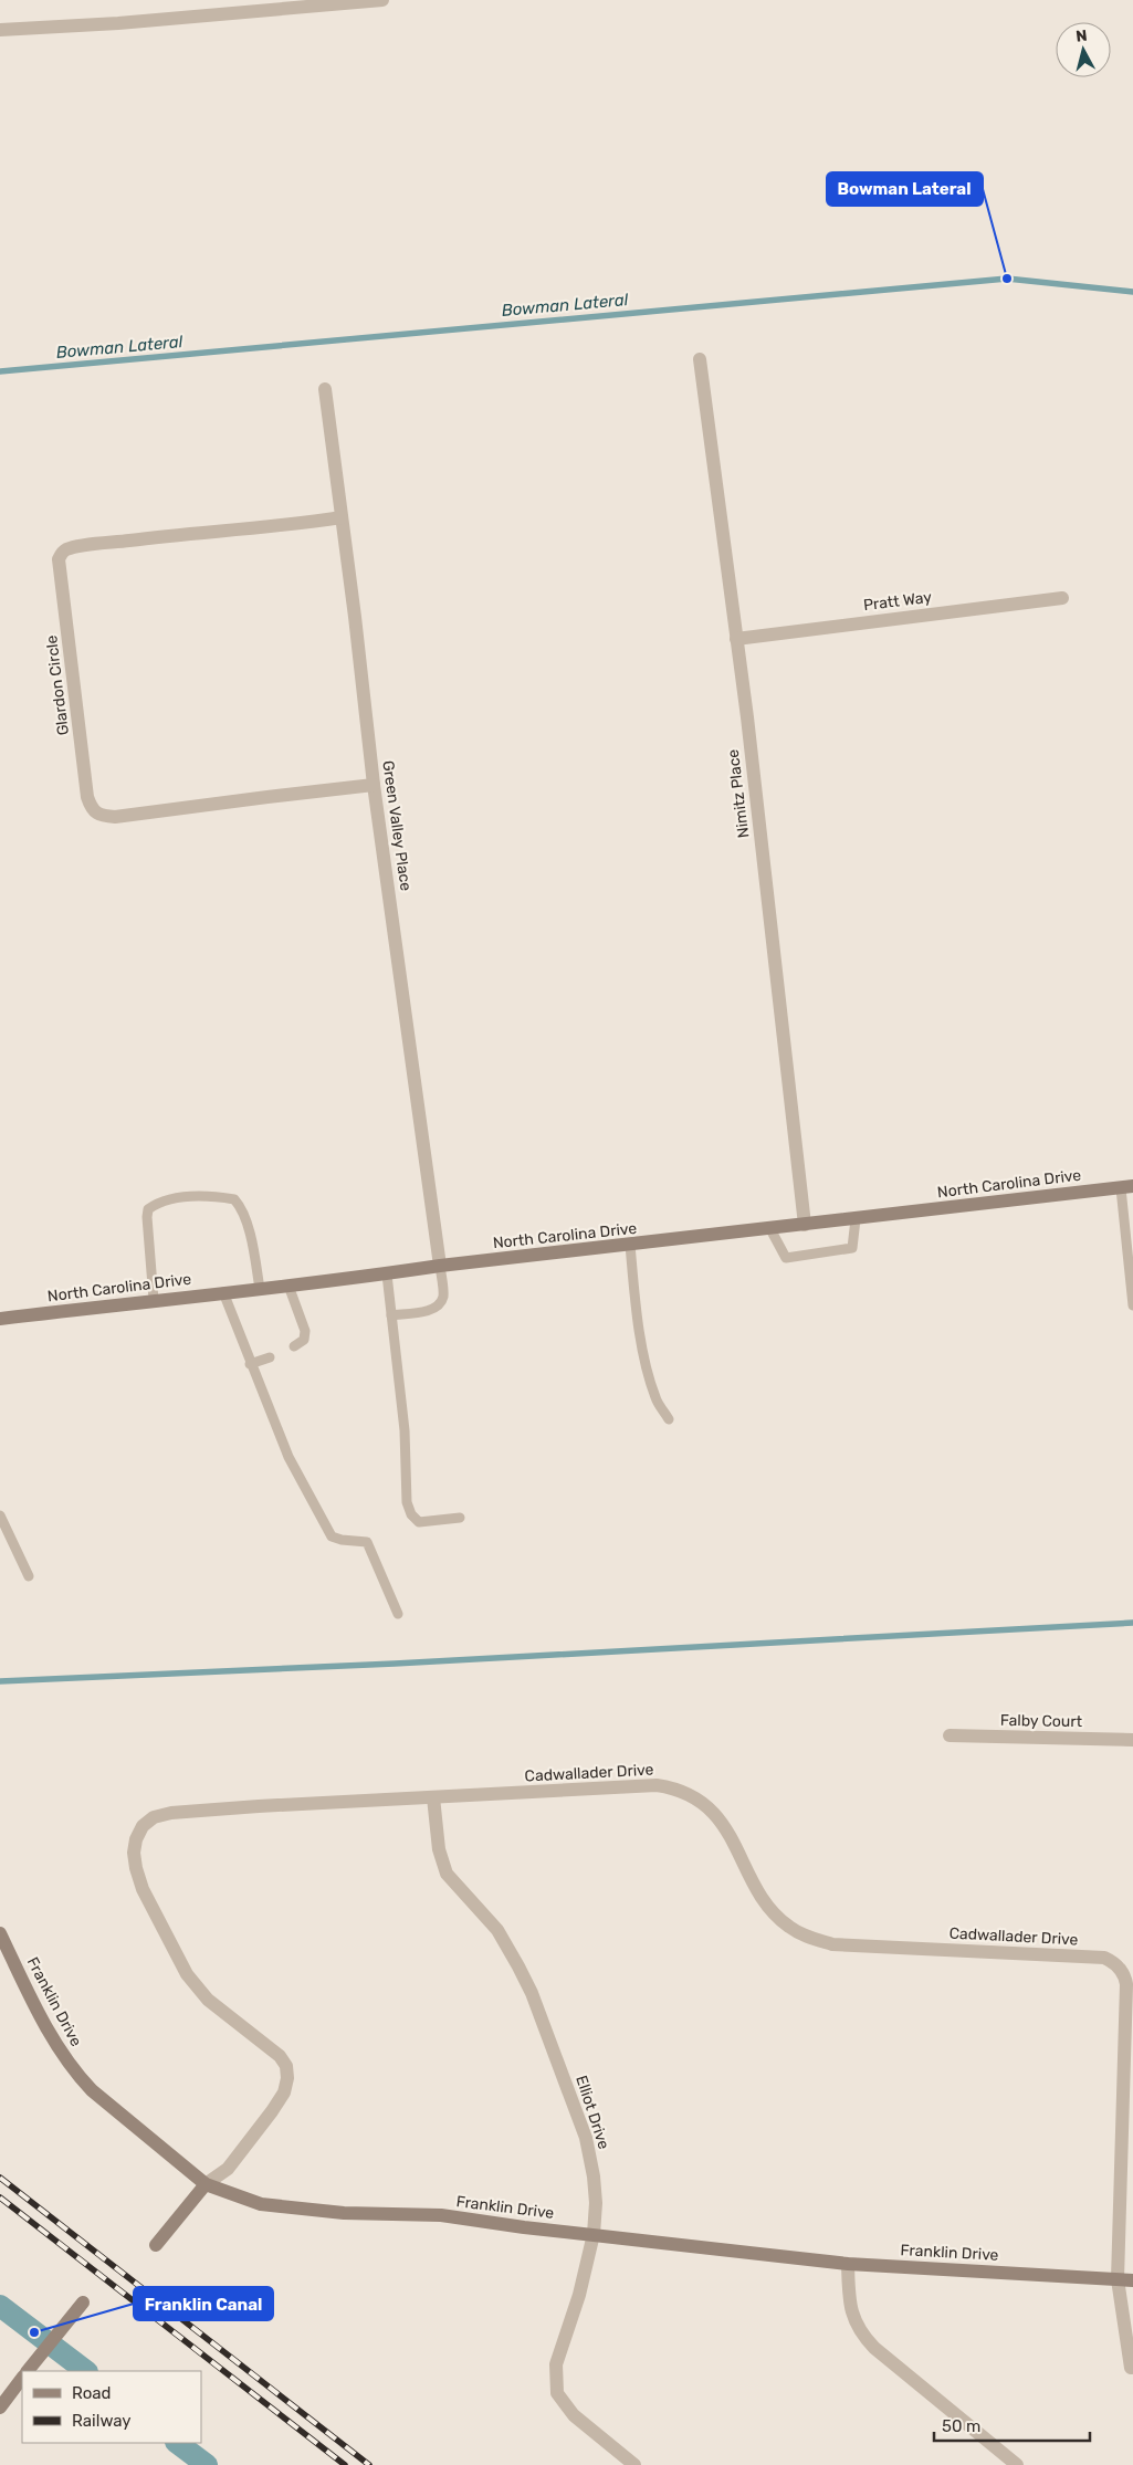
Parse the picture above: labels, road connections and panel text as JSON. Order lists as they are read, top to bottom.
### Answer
{
  "streets": {
    "street": [
      "Pratt Way",
      "Glardon Circle",
      "Nimitz Place",
      "Green Valley Place",
      "North Carolina Drive",
      "Falby Court",
      "Cadwallader Drive",
      "Franklin Drive",
      "Elliot Drive"
    ]
  },
  "crossings": [
    ["Pratt Way", "Nimitz Place"],
    ["Glardon Circle", "Green Valley Place"],
    ["Nimitz Place", "North Carolina Drive"],
    ["Green Valley Place", "North Carolina Drive"],
    ["Cadwallader Drive", "Franklin Drive"],
    ["Cadwallader Drive", "Elliot Drive"],
    ["Franklin Drive", "Elliot Drive"]
  ],
  "water": ["Bowman Lateral"],
  "places": ["Bowman Lateral", "Franklin Canal"],
  "legend": ["Road", "Railway"],
  "scale_bar": "50 m",
  "north": "top"
}
